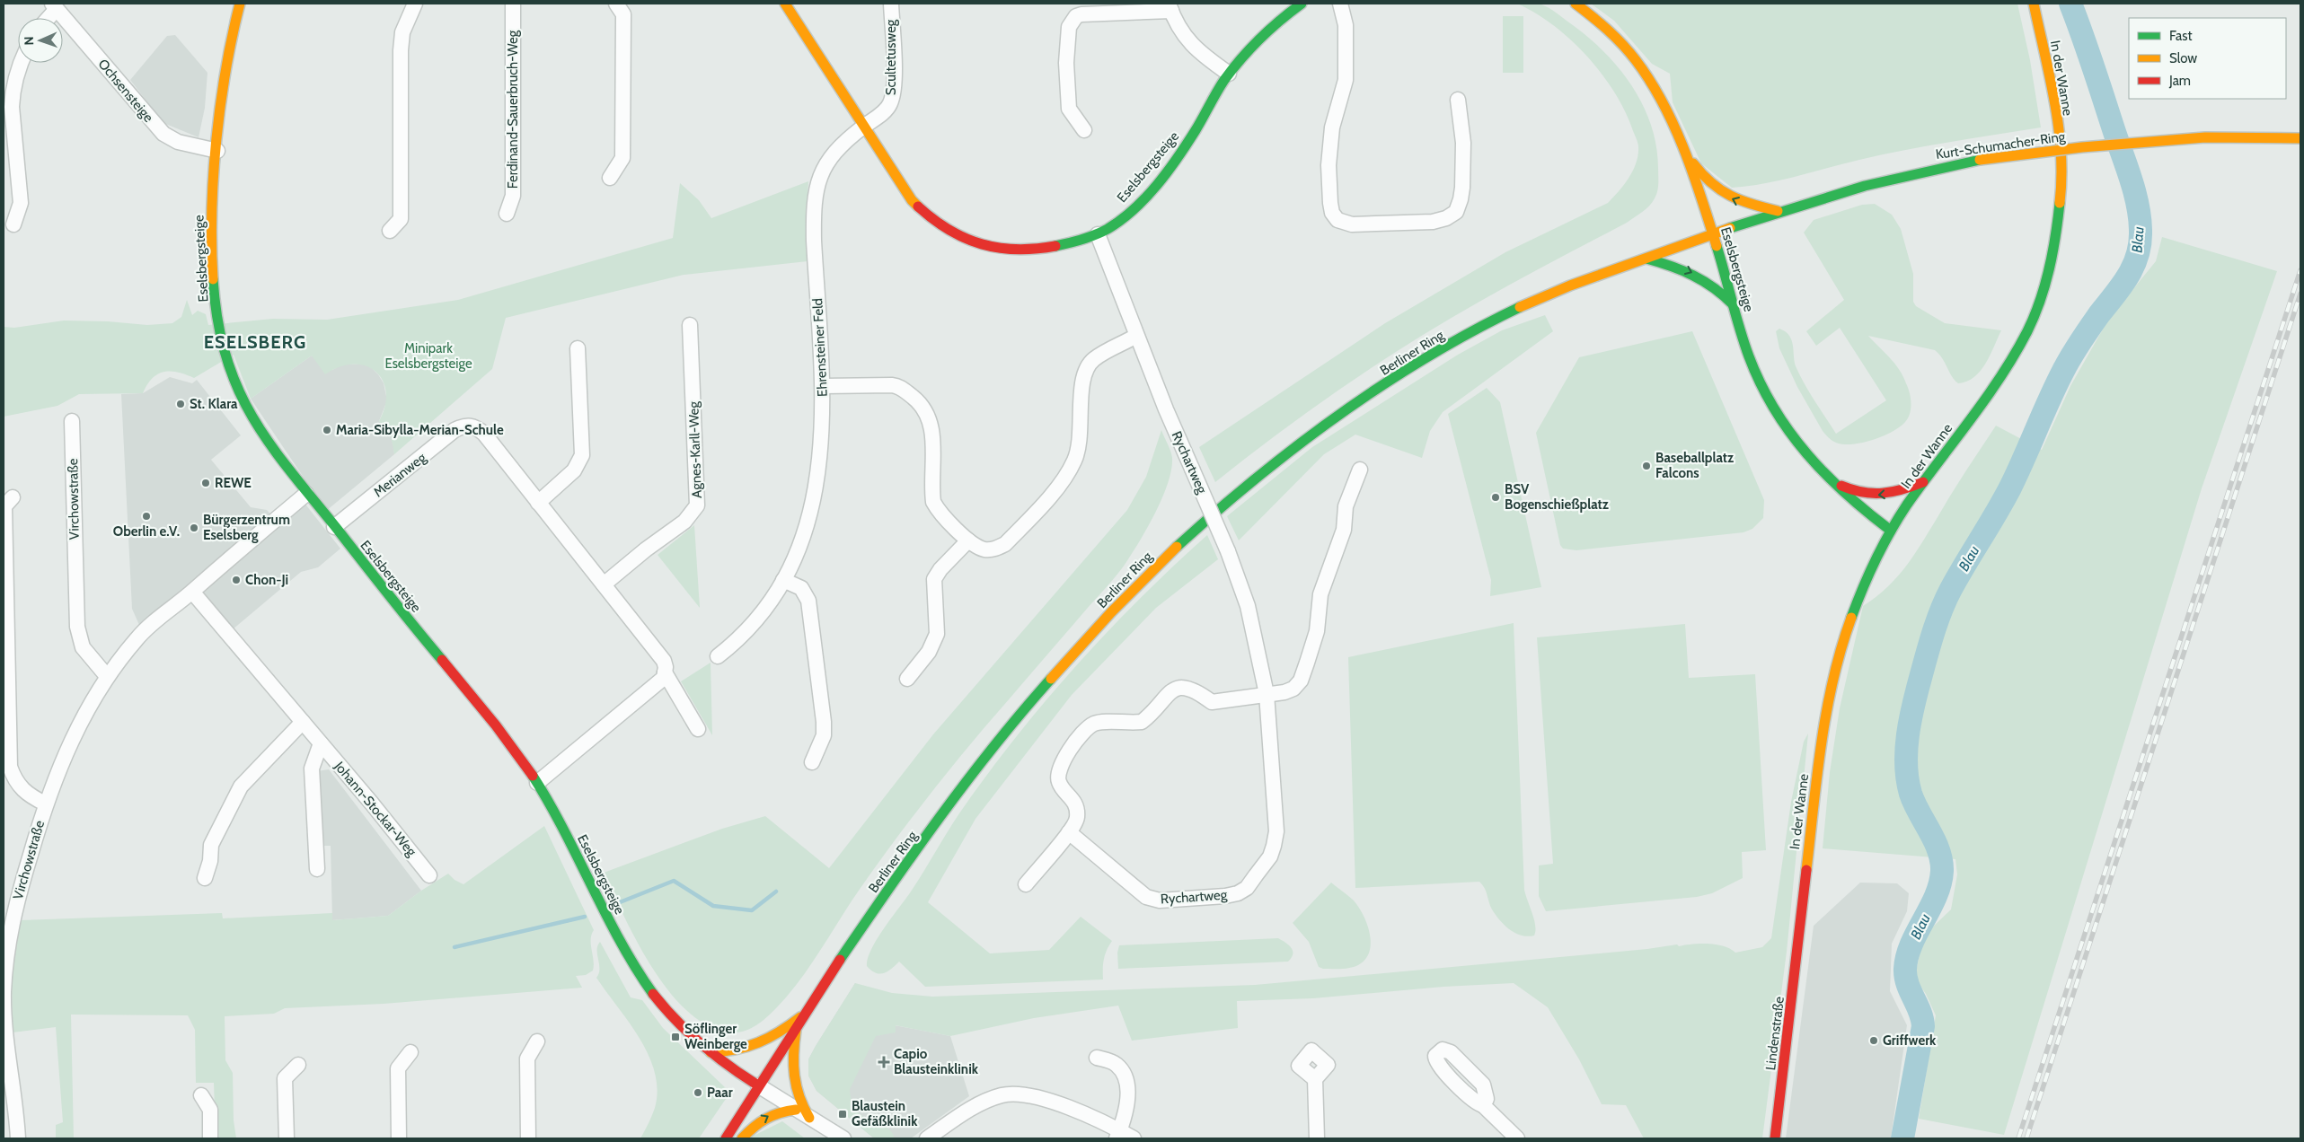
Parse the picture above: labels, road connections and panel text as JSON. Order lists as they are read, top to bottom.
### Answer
{
  "streets": {
    "street": [
      "Scultetusweg",
      "In der Wanne",
      "Ochsensteige",
      "Ferdinand-Sauerbruch-Weg",
      "Kurt-Schumacher-Ring",
      "Eselsbergsteige",
      "Ehrensteiner Feld",
      "Berliner Ring",
      "Agnes-Karll-Weg",
      "Rychartweg",
      "Merianweg",
      "Virchowstraße",
      "Johann-Stockar-Weg",
      "Lindenstraße"
    ]
  },
  "crossings": [
    ["Scultetusweg", "Eselsbergsteige"],
    ["Scultetusweg", "Ehrensteiner Feld"],
    ["In der Wanne", "Eselsbergsteige"],
    ["In der Wanne", "Lindenstraße"],
    ["Ochsensteige", "Eselsbergsteige"],
    ["Kurt-Schumacher-Ring", "Eselsbergsteige"],
    ["Kurt-Schumacher-Ring", "Berliner Ring"],
    ["Eselsbergsteige", "Ehrensteiner Feld"],
    ["Eselsbergsteige", "Berliner Ring"],
    ["Eselsbergsteige", "Rychartweg"],
    ["Eselsbergsteige", "Merianweg"],
    ["Eselsbergsteige", "Virchowstraße"],
    ["Agnes-Karll-Weg", "Merianweg"],
    ["Virchowstraße", "Johann-Stockar-Weg"]
  ],
  "districts": ["ESELSBERG"],
  "water": ["Blau"],
  "parks": ["Minipark Eselsbergsteige"],
  "places": {
    "other": [
      "St. Klara",
      "Maria-Sibylla-Merian-Schule",
      "Baseballplatz Falcons",
      "REWE",
      "BSV Bogenschießplatz",
      "Oberlin e.V.",
      "Bürgerzentrum Eselsberg",
      "Chon-Ji",
      "Griffwerk",
      "Paar"
    ],
    "transit": ["Söflinger Weinberge", "Blaustein Gefäßklinik"],
    "health": ["Capio Blausteinklinik"]
  },
  "legend": ["Fast", "Slow", "Jam"],
  "north": "left"
}
